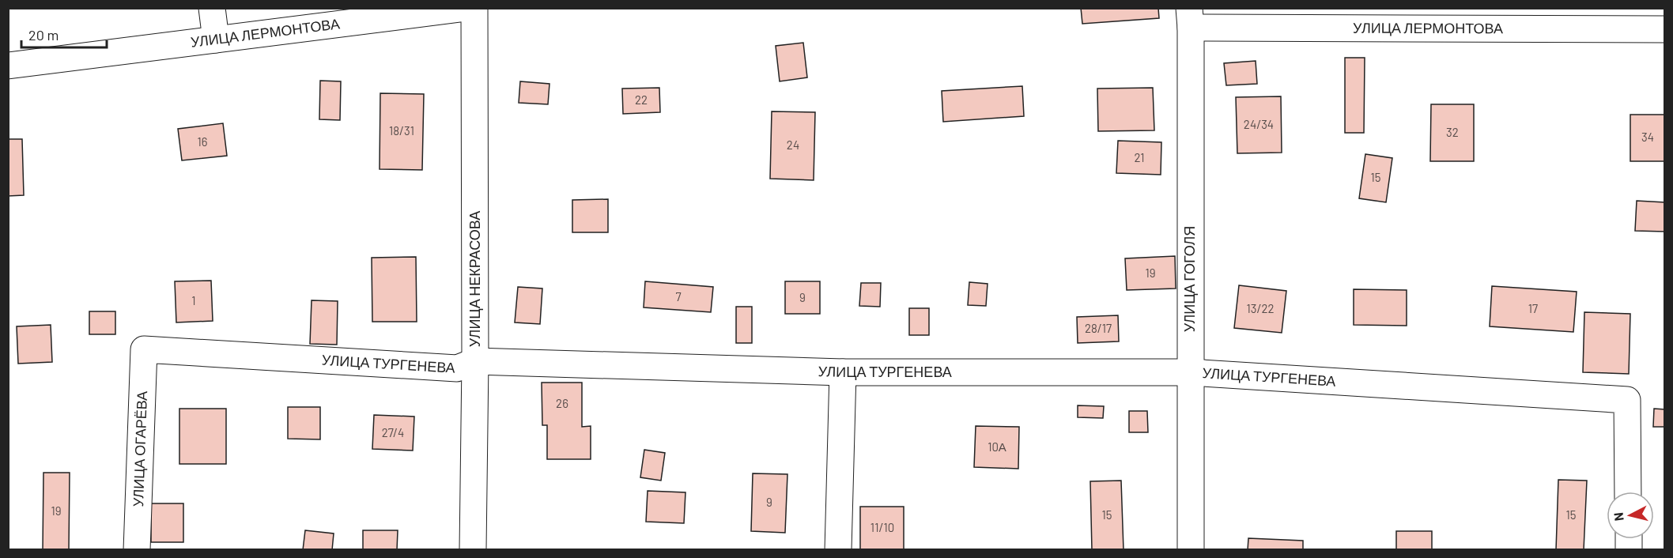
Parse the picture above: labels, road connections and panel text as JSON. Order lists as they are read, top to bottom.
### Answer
{
  "streets": {
    "street": [
      "УЛИЦА ЛЕРМОНТОВА",
      "УЛИЦА НЕКРАСОВА",
      "УЛИЦА ГОГОЛЯ",
      "УЛИЦА ТУРГЕНЕВА",
      "УЛИЦА ОГАРЁВА"
    ]
  },
  "crossings": [
    ["УЛИЦА ЛЕРМОНТОВА", "УЛИЦА ГОГОЛЯ"],
    ["УЛИЦА НЕКРАСОВА", "УЛИЦА ТУРГЕНЕВА"],
    ["УЛИЦА ГОГОЛЯ", "УЛИЦА ТУРГЕНЕВА"],
    ["УЛИЦА ТУРГЕНЕВА", "УЛИЦА ОГАРЁВА"]
  ],
  "house_numbers": [
    "22",
    "24/34",
    "18/31",
    "32",
    "34",
    "16",
    "24",
    "21",
    "15",
    "19",
    "7",
    "9",
    "1",
    "13/22",
    "17",
    "28/17",
    "26",
    "27/4",
    "10А",
    "9",
    "19",
    "15",
    "15",
    "11/10"
  ],
  "scale_bar": "20 m",
  "north": "left"
}
